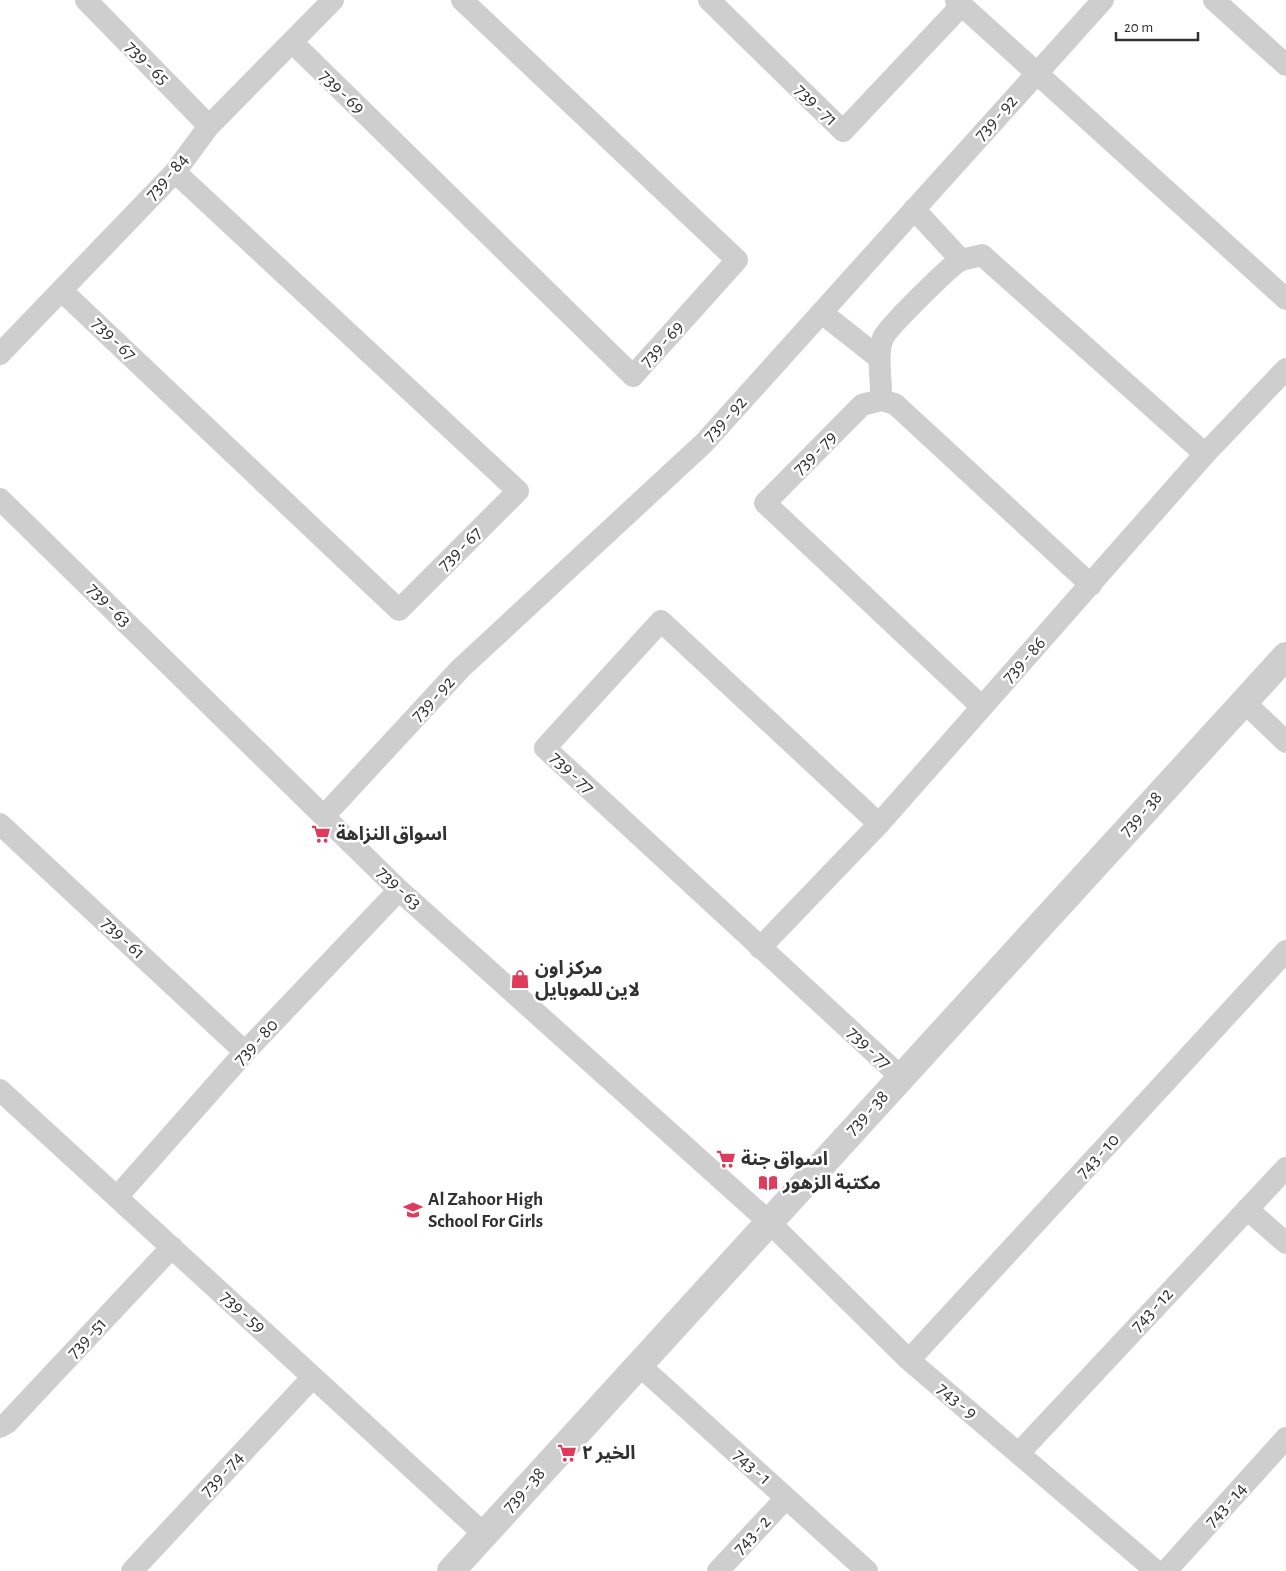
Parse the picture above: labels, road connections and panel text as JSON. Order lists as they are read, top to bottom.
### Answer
{
  "streets": {
    "street": [
      "739 - 65",
      "739 - 69",
      "739 - 71",
      "739 - 92",
      "739 - 84",
      "739 - 67",
      "739 - 79",
      "739 - 63",
      "739 - 86",
      "739 - 77",
      "739 - 38",
      "739 - 61",
      "739 - 80",
      "743 - 10",
      "743 - 12",
      "739 - 59",
      "739 -51",
      "743 - 9",
      "743 - 1",
      "739 - 74",
      "743 - 14",
      "743 - 2"
    ]
  },
  "crossings": [
    ["739 - 65", "739 - 84"],
    ["739 - 69", "739 - 84"],
    ["739 - 92", "739 - 63"],
    ["739 - 84", "739 - 67"],
    ["739 - 79", "739 - 86"],
    ["739 - 63", "739 - 38"],
    ["739 - 63", "739 - 80"],
    ["739 - 63", "743 - 9"],
    ["739 - 86", "739 - 77"],
    ["739 - 77", "739 - 38"],
    ["739 - 38", "739 - 59"],
    ["739 - 38", "743 - 9"],
    ["739 - 38", "743 - 1"],
    ["739 - 61", "739 - 80"],
    ["739 - 80", "739 - 59"],
    ["743 - 10", "743 - 9"],
    ["743 - 12", "743 - 9"],
    ["739 - 59", "739 -51"],
    ["739 - 59", "739 - 74"],
    ["743 - 1", "743 - 2"]
  ],
  "places": {
    "supermarket": ["اسواق النزاهة", "اسواق جنة", "الخير ٢"],
    "shop": ["مركز اون لاين للموبايل"],
    "library": ["مكتبة الزهور"],
    "school or university": ["Al Zahoor High School For Girls"]
  },
  "scale_bar": "20 m"
}
